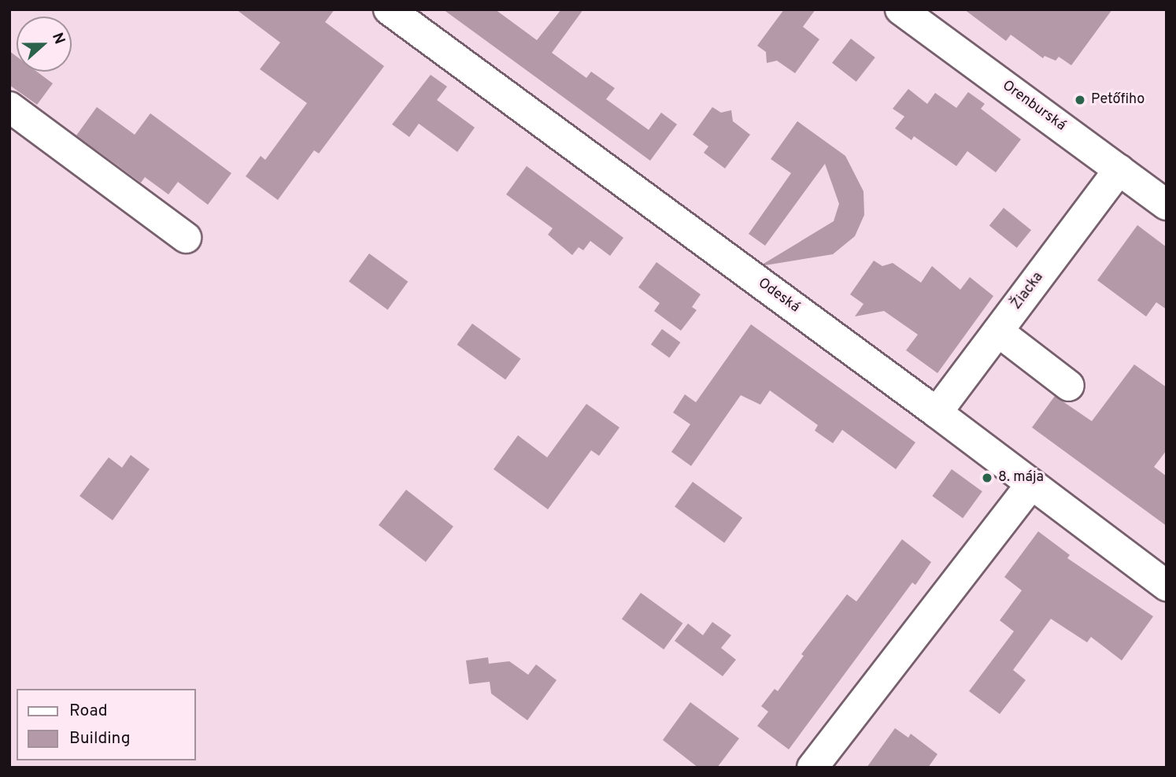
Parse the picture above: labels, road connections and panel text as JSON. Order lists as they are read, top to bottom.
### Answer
{
  "streets": {
    "street": ["Orenburská", "Žiacka", "Odeská"]
  },
  "crossings": [
    ["Orenburská", "Žiacka"],
    ["Žiacka", "Odeská"]
  ],
  "places": ["Petőfiho", "8. mája"],
  "legend": ["Road", "Building"],
  "north": "right"
}
